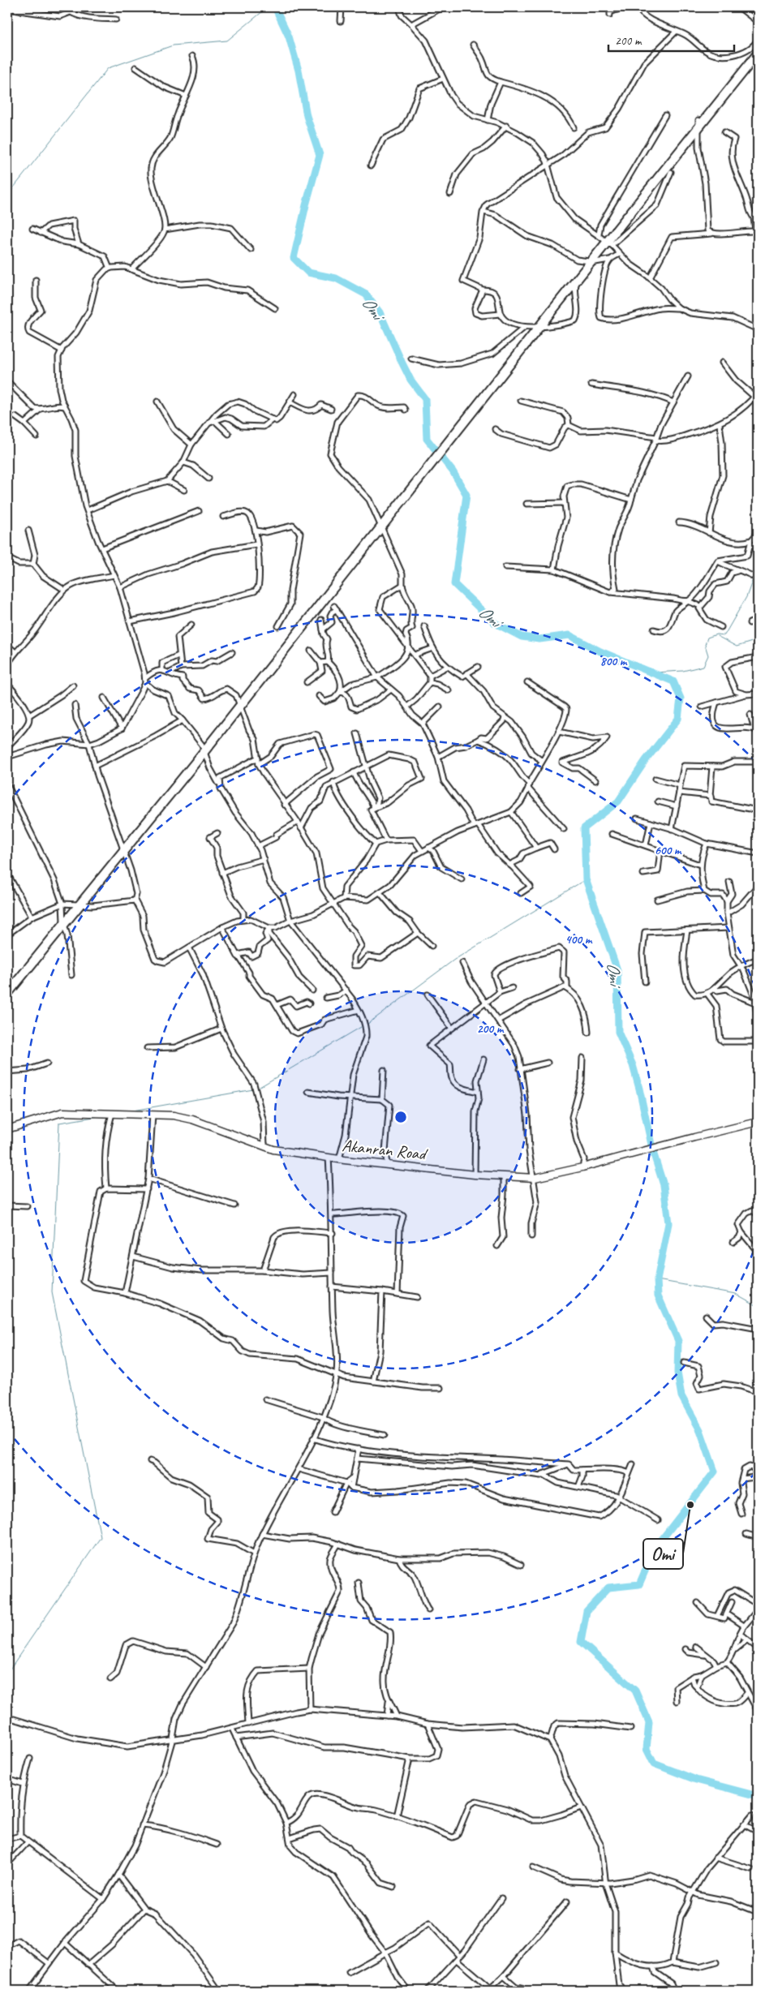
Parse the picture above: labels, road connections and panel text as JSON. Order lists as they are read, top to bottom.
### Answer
{
  "streets": {
    "main road": ["Akanran Road"]
  },
  "water": ["Omi"],
  "places": ["Omi"],
  "scale_bar": "200 m",
  "rings": [
    "800 m",
    "600 m",
    "400 m",
    "200 m"
  ]
}
